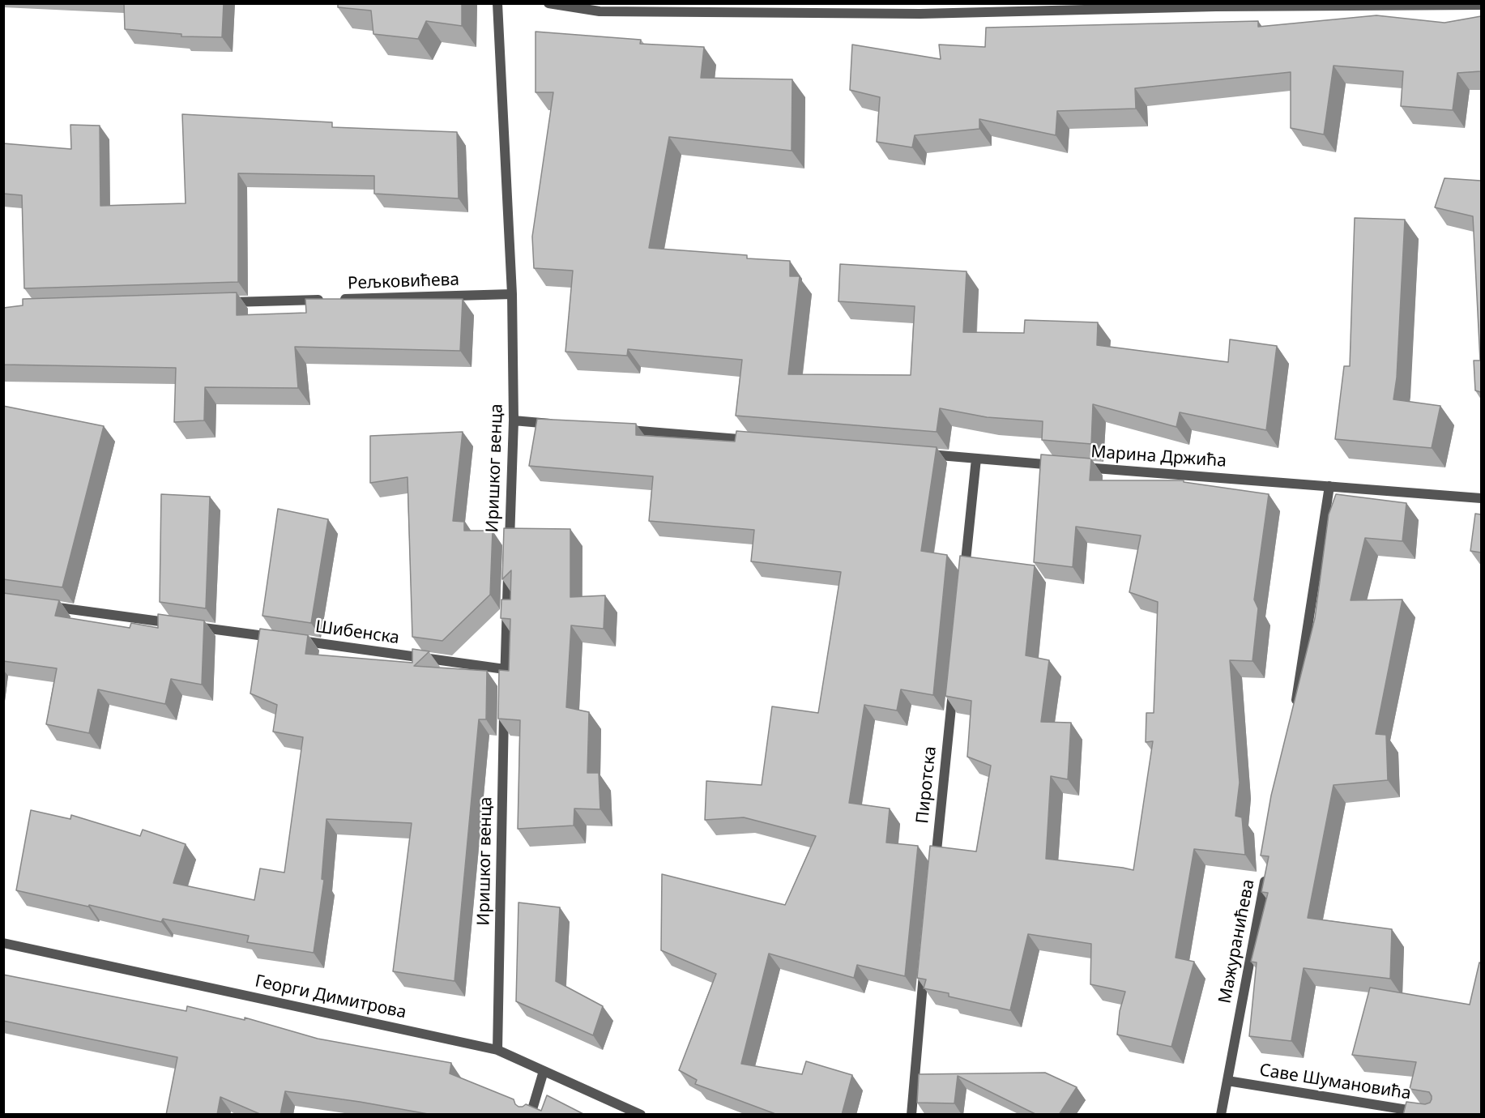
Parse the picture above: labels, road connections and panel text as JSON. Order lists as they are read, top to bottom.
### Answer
{
  "streets": {
    "street": [
      "Рељковићева",
      "Марина Држића",
      "Иришког венца",
      "Шибенска",
      "Пиротска",
      "Мажуранићева",
      "Георги Димитрова",
      "Саве Шумановића"
    ]
  },
  "crossings": [
    ["Рељковићева", "Иришког венца"],
    ["Иришког венца", "Георги Димитрова"],
    ["Мажуранићева", "Саве Шумановића"]
  ]
}
